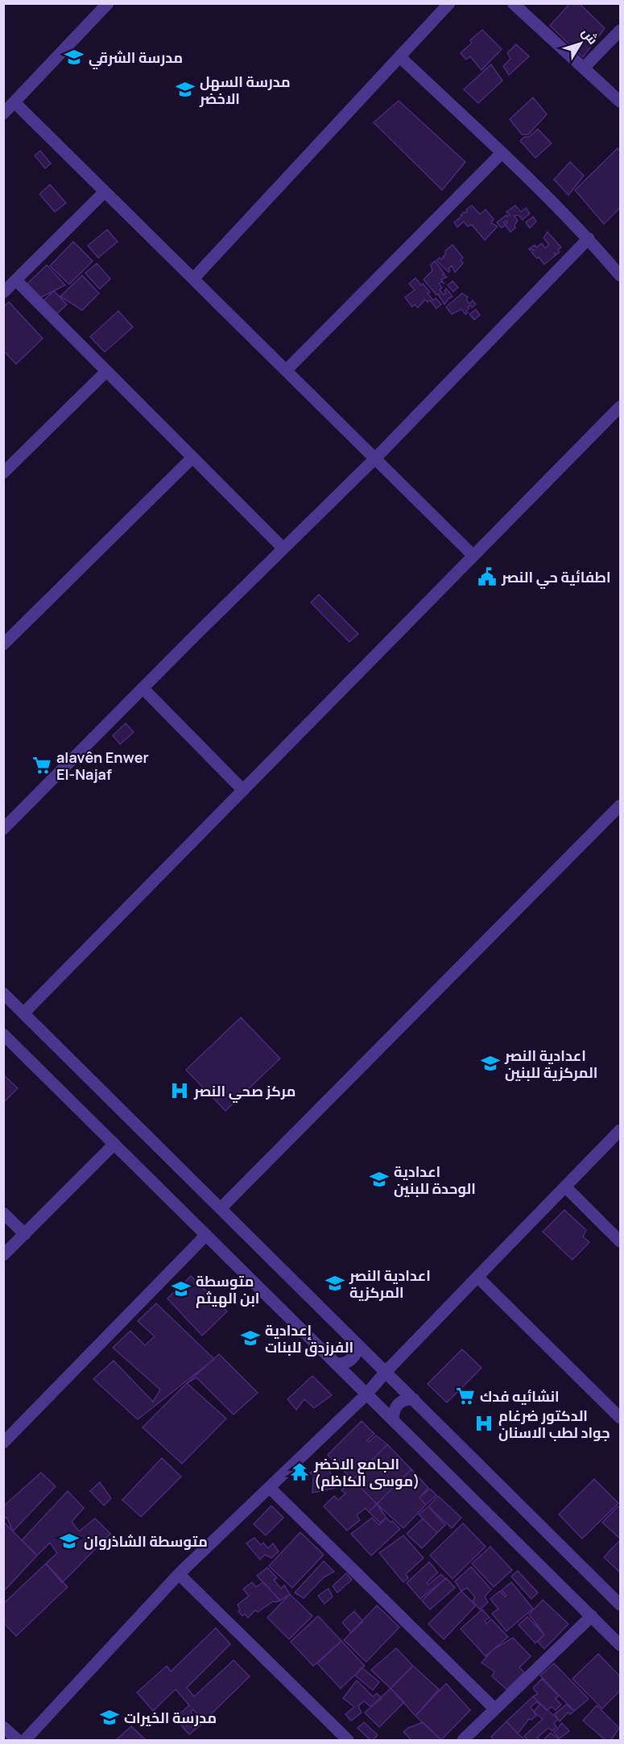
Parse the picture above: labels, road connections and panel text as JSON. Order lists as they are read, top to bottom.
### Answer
{
  "places": {
    "school or university": [
      "مدرسة الشرقي",
      "مدرسة السهل الاخضر",
      "اعدادية النصر المركزية للبنين",
      "اعدادية الوحدة للبنين",
      "اعدادية النصر المركزية",
      "متوسطة ابن الهيثم",
      "إعدادية الفرزدق للبنات",
      "متوسطة الشاذروان",
      "مدرسة الخيرات"
    ],
    "public building": ["اطفائية حي النصر"],
    "supermarket": ["alavên Enwer El-Najaf", "انشائيه فدك"],
    "hospital": ["مركز صحي النصر", "الدكتور ضرغام جواد لطب الاسنان"],
    "temple": ["الجامع الاخضر (موسى الكاظم)"]
  },
  "north": "top right"
}
